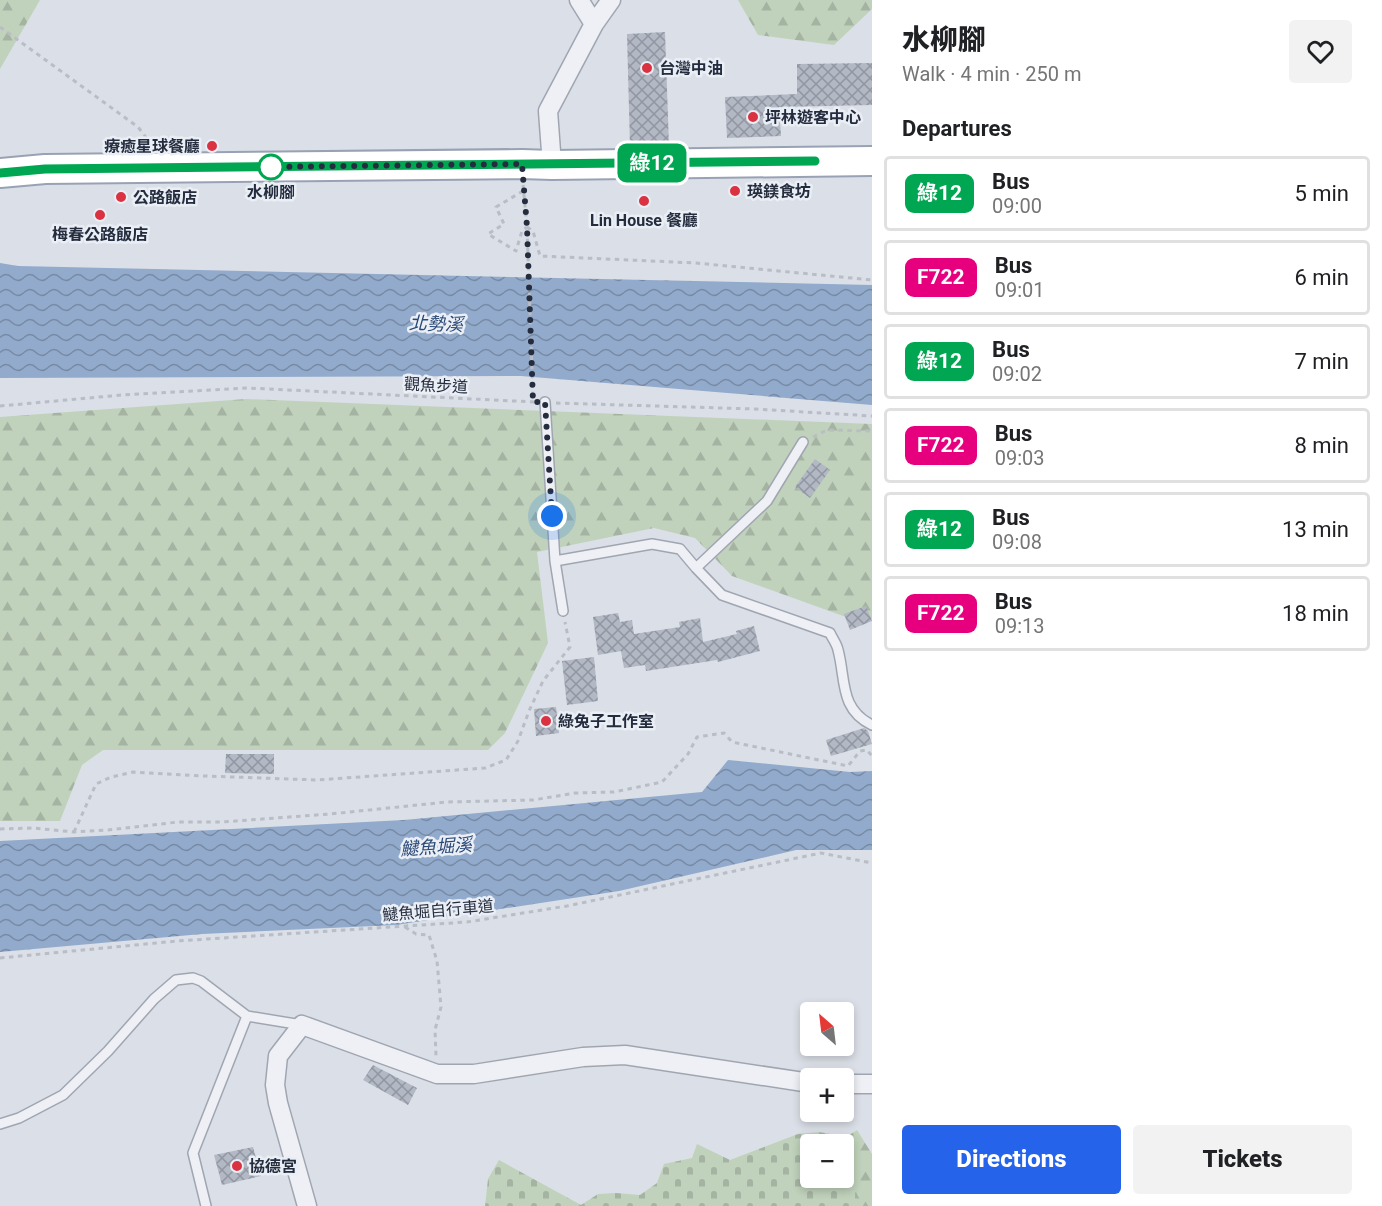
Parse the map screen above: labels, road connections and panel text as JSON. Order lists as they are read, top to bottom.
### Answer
{
  "streets": {
    "path": ["觀魚步道", "𩻸魚堀自行車道"]
  },
  "water": ["北勢溪", "𩻸魚堀溪"],
  "places": [
    "台灣中油",
    "坪林遊客中心",
    "療癒星球餐廳",
    "水柳腳",
    "瑛鎂食坊",
    "公路飯店",
    "Lin House 餐廳",
    "梅春公路飯店",
    "綠兔子工作室",
    "協德宮"
  ],
  "lines": ["bus line 綠12"],
  "north": "top left",
  "page": {
    "on_map": "綠12",
    "heading": [
      ["水柳腳", "Walk · 4 min · 250 m"],
      "Departures"
    ],
    "list": [
      {
        "mark": "綠12",
        "name": "Bus",
        "note": "09:00",
        "value": "5 min"
      },
      {
        "mark": "F722",
        "name": "Bus",
        "note": "09:01",
        "value": "6 min"
      },
      {
        "mark": "綠12",
        "name": "Bus",
        "note": "09:02",
        "value": "7 min"
      },
      {
        "mark": "F722",
        "name": "Bus",
        "note": "09:03",
        "value": "8 min"
      },
      {
        "mark": "綠12",
        "name": "Bus",
        "note": "09:08",
        "value": "13 min"
      },
      {
        "mark": "F722",
        "name": "Bus",
        "note": "09:13",
        "value": "18 min"
      }
    ],
    "map_buttons": ["+", "−"],
    "buttons": ["Directions", "Tickets"]
  }
}
